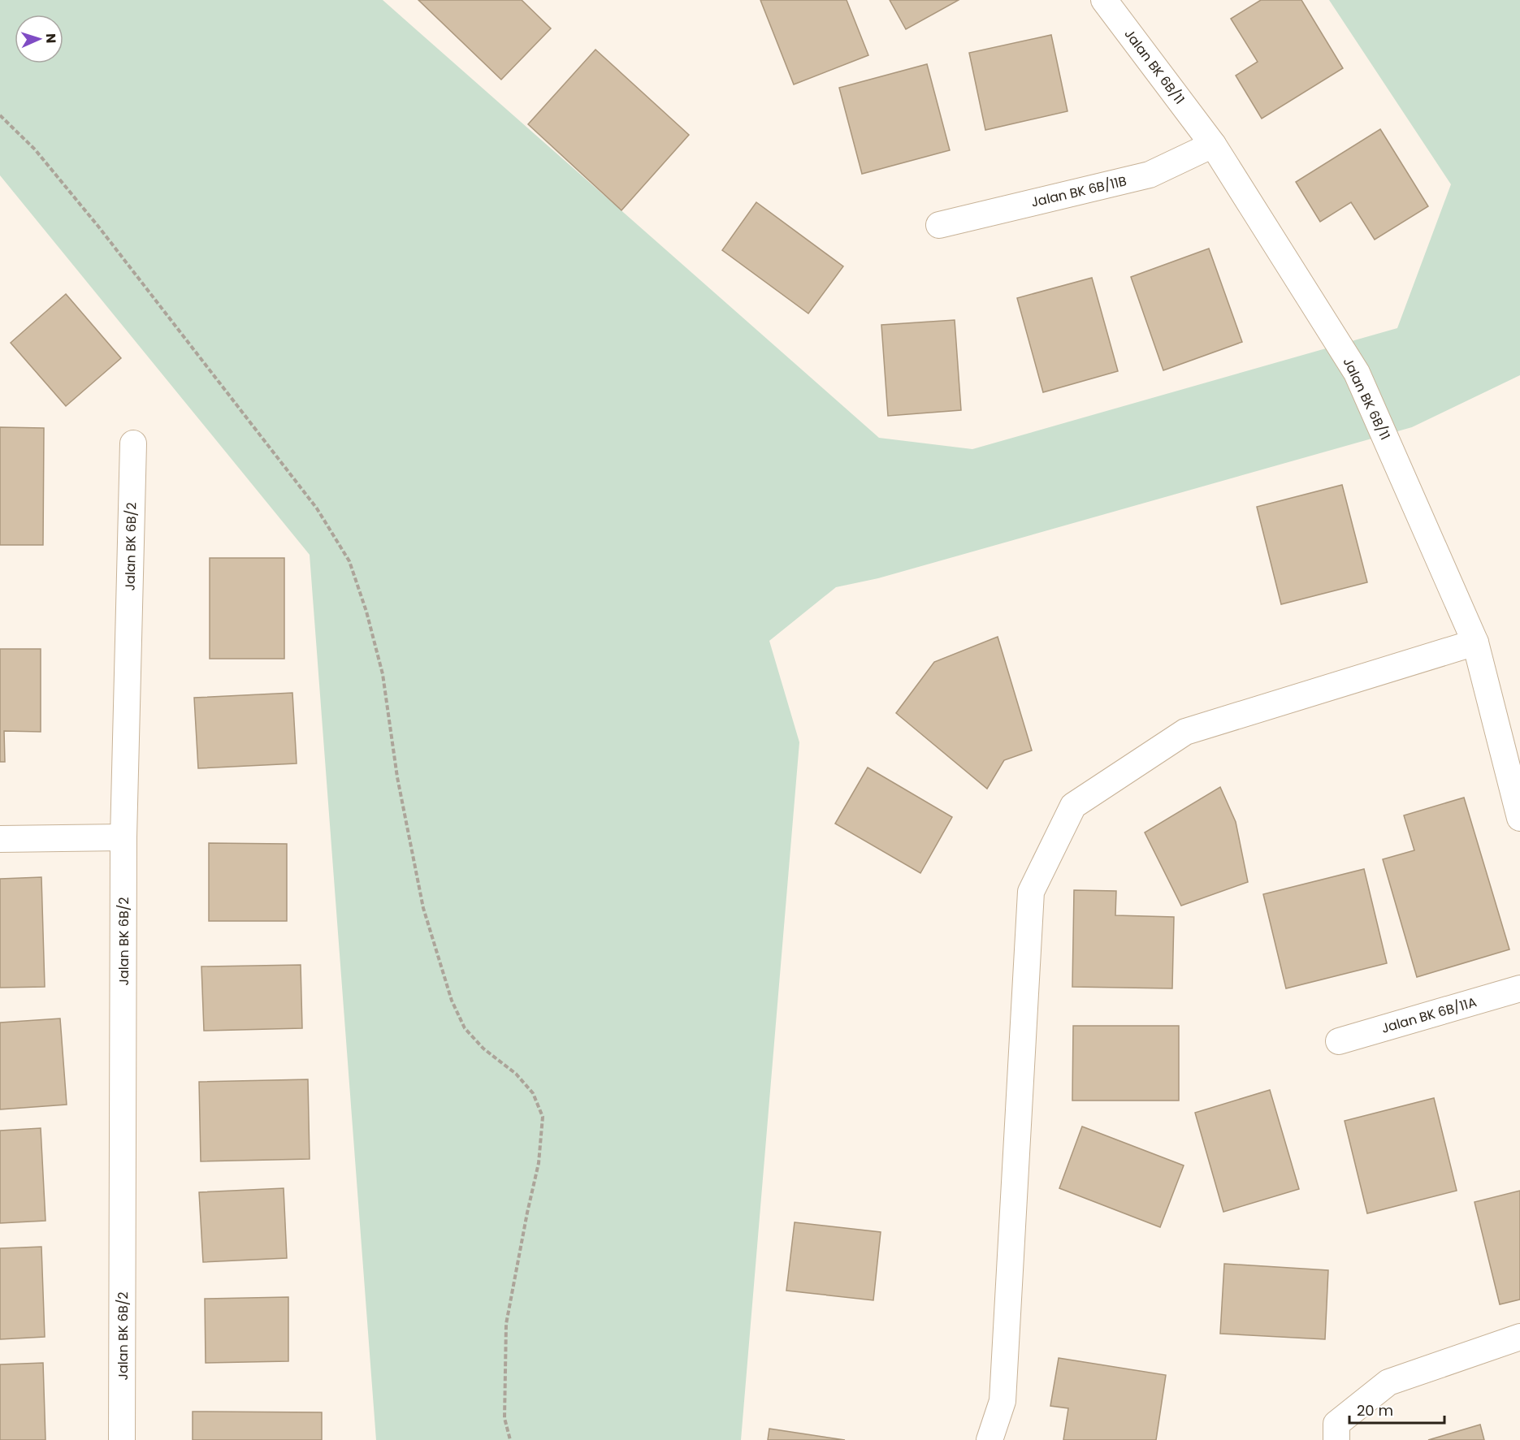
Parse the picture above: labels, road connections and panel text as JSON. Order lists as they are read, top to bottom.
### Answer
{
  "streets": {
    "street": [
      "Jalan BK 6B/11",
      "Jalan BK 6B/11B",
      "Jalan BK 6B/2",
      "Jalan BK 6B/11A"
    ]
  },
  "crossings": [
    ["Jalan BK 6B/11", "Jalan BK 6B/11B"]
  ],
  "scale_bar": "20 m",
  "north": "right"
}
